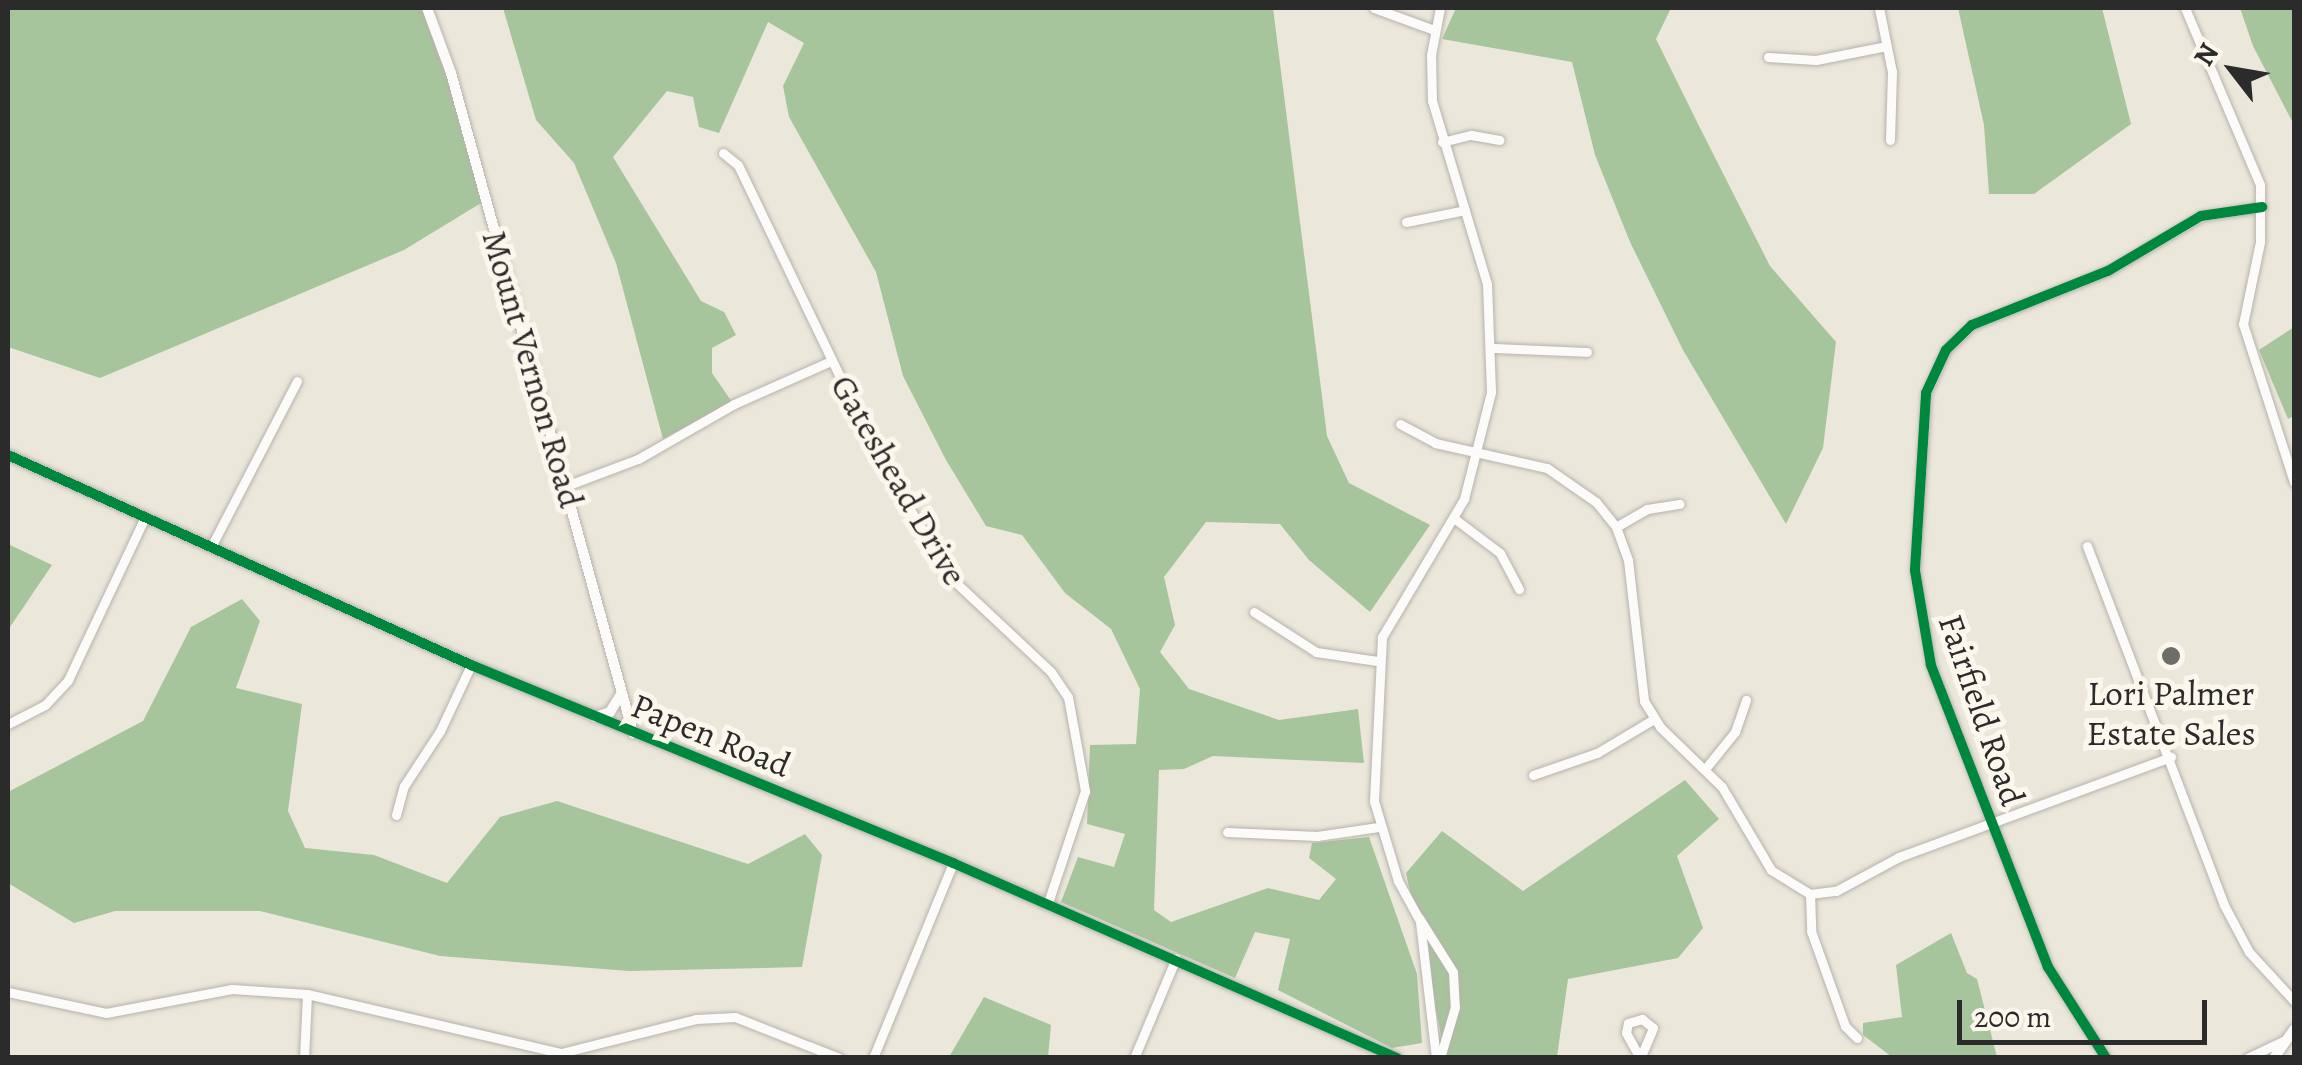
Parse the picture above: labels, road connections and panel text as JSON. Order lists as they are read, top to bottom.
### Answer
{
  "streets": {
    "street": [
      "Mount Vernon Road",
      "Gateshead Drive",
      "Fairfield Road",
      "Papen Road"
    ]
  },
  "crossings": [
    ["Mount Vernon Road", "Papen Road"],
    ["Gateshead Drive", "Papen Road"]
  ],
  "places": ["Lori Palmer Estate Sales"],
  "scale_bar": "200 m",
  "north": "top left"
}
